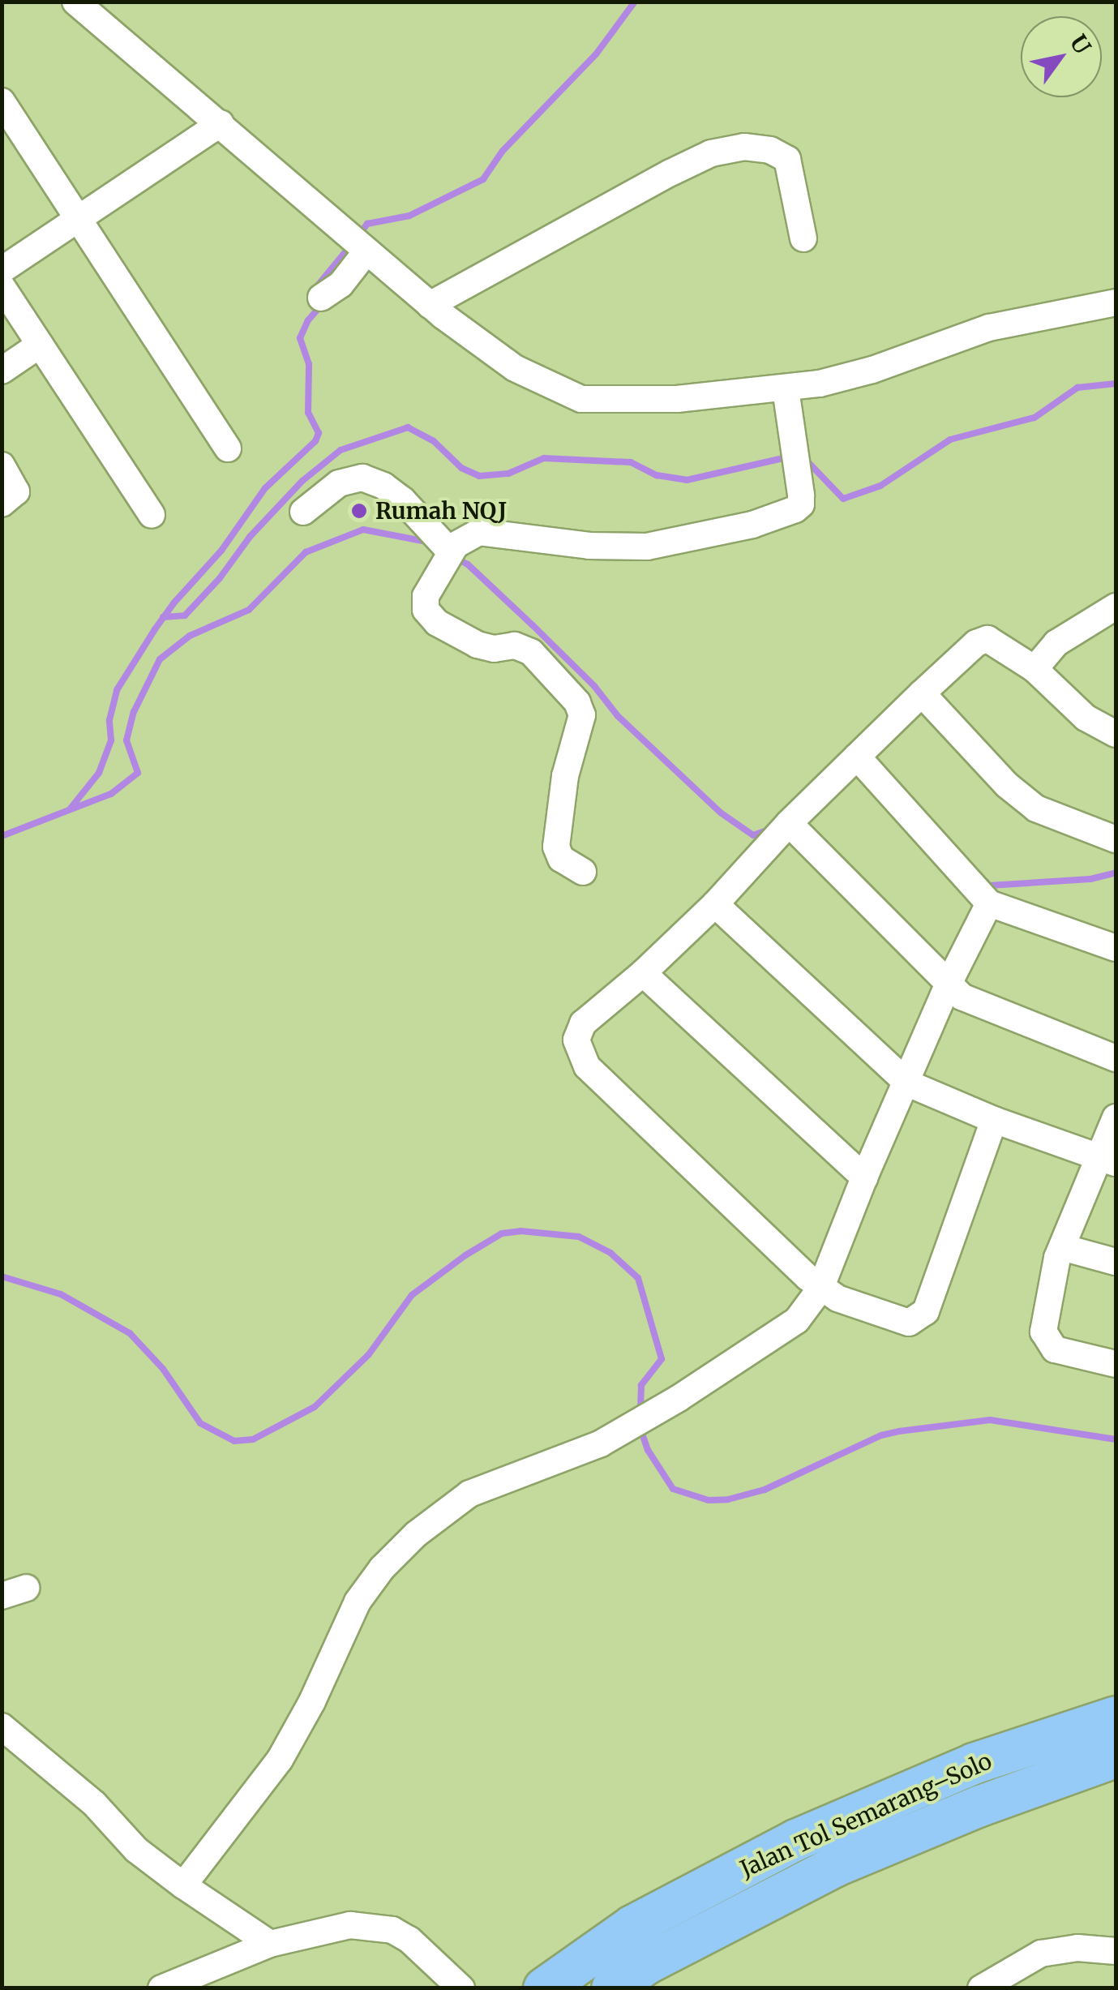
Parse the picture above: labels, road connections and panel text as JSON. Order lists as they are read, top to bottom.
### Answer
{
  "streets": {
    "highway": ["Jalan Tol Semarang–Solo"]
  },
  "places": ["Rumah NQJ"],
  "north": "top right"
}
